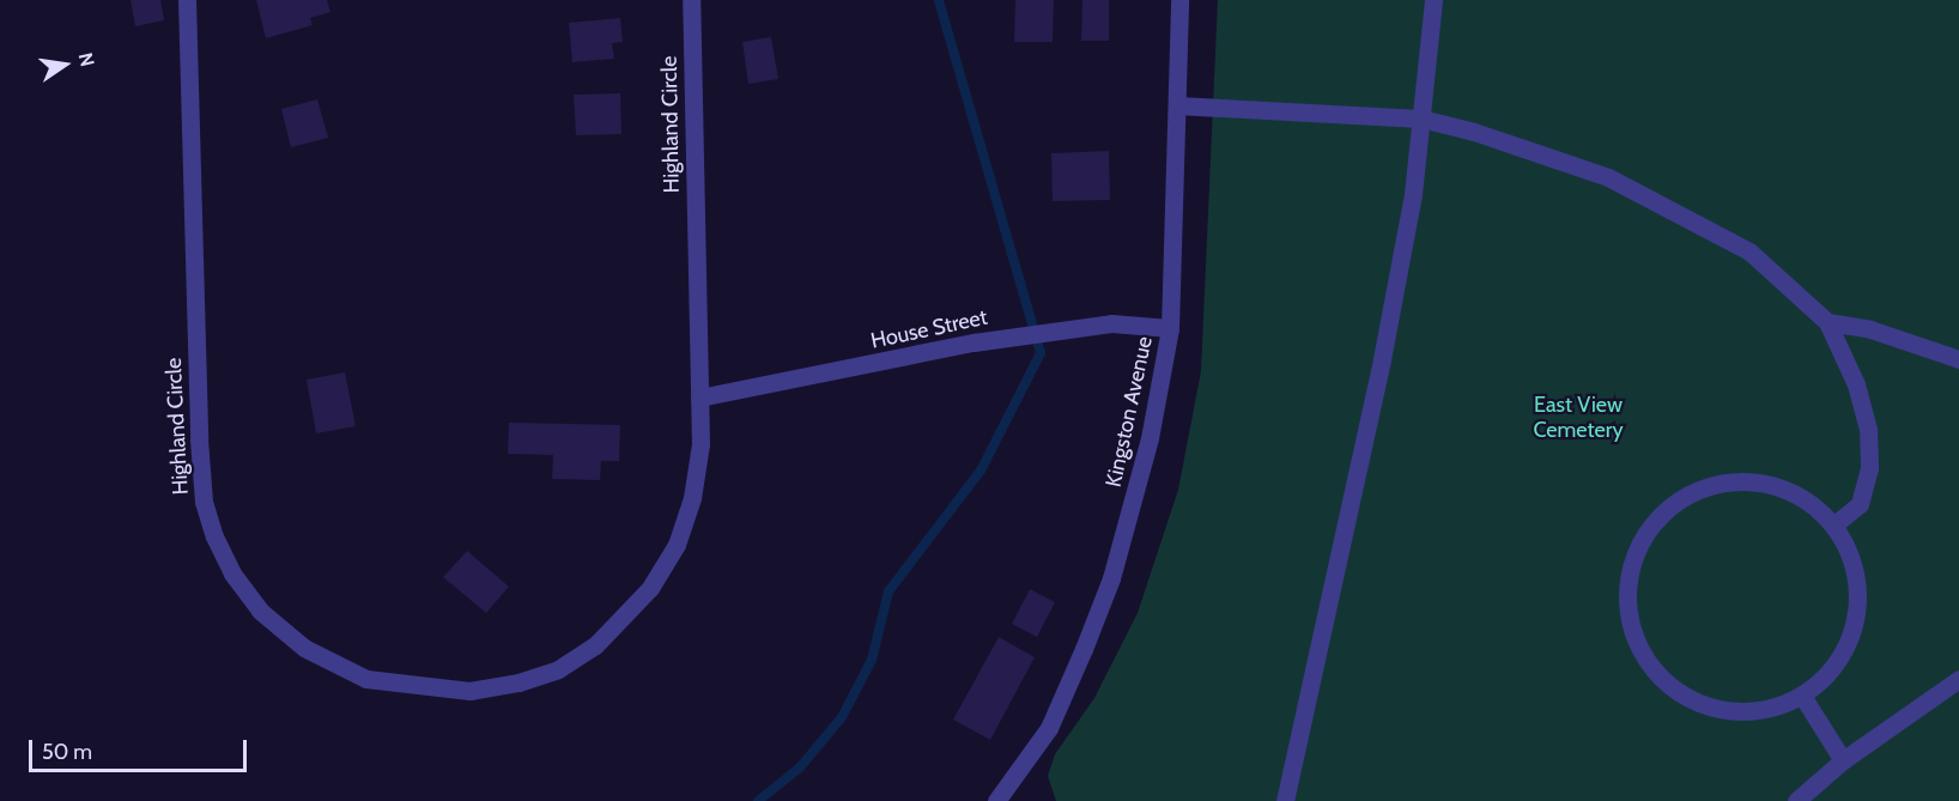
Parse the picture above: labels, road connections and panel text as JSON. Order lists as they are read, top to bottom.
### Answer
{
  "streets": {
    "street": ["Highland Circle", "House Street", "Kingston Avenue"]
  },
  "crossings": [
    ["Highland Circle", "House Street"],
    ["House Street", "Kingston Avenue"]
  ],
  "parks": ["East View Cemetery"],
  "scale_bar": "50 m",
  "north": "right"
}
